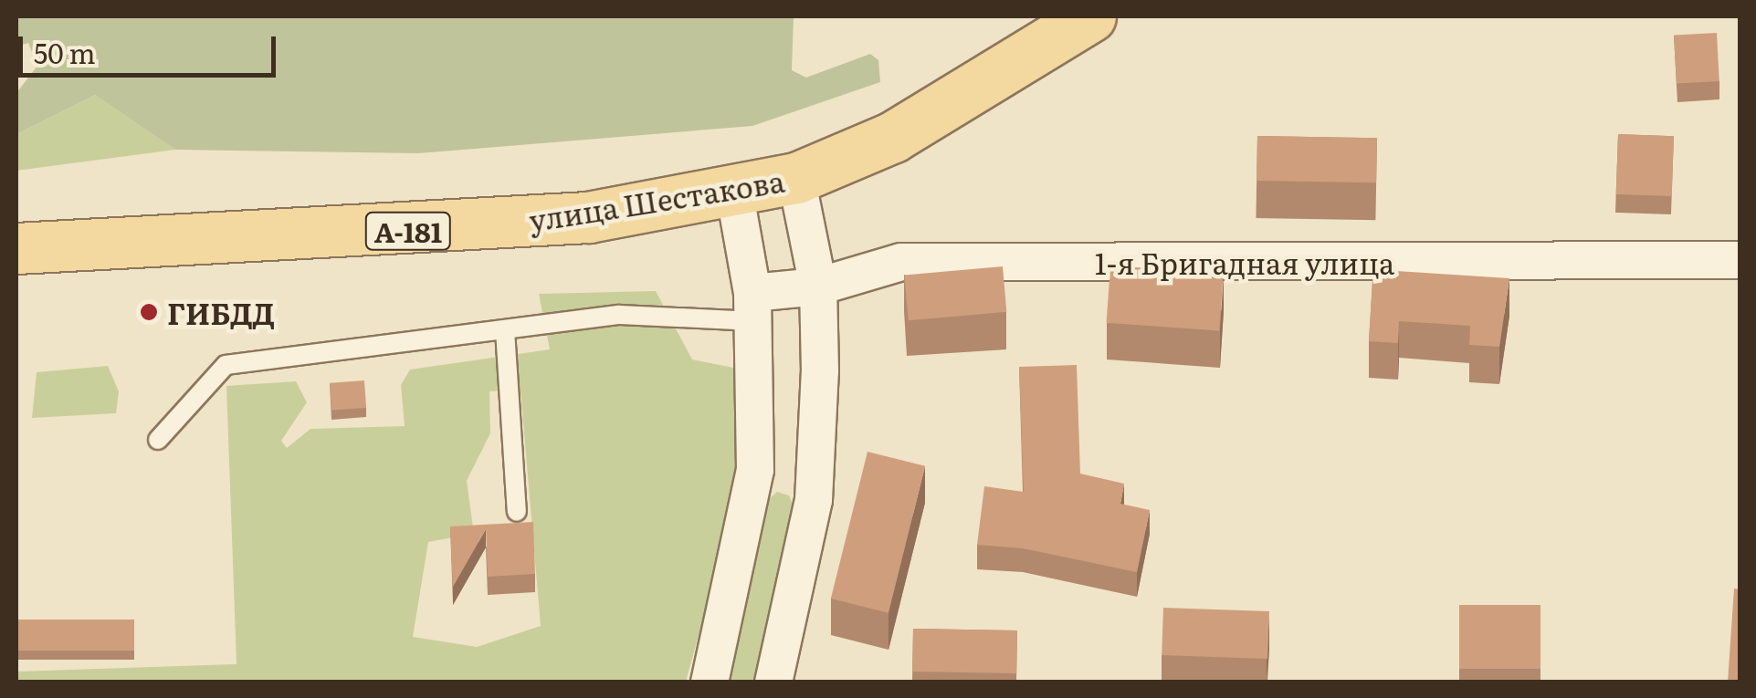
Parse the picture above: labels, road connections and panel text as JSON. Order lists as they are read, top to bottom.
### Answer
{
  "streets": {
    "main road": ["улица Шестакова", "А-181"],
    "street": ["1-я Бригадная улица"]
  },
  "places": ["ГИБДД"],
  "scale_bar": "50 m"
}
